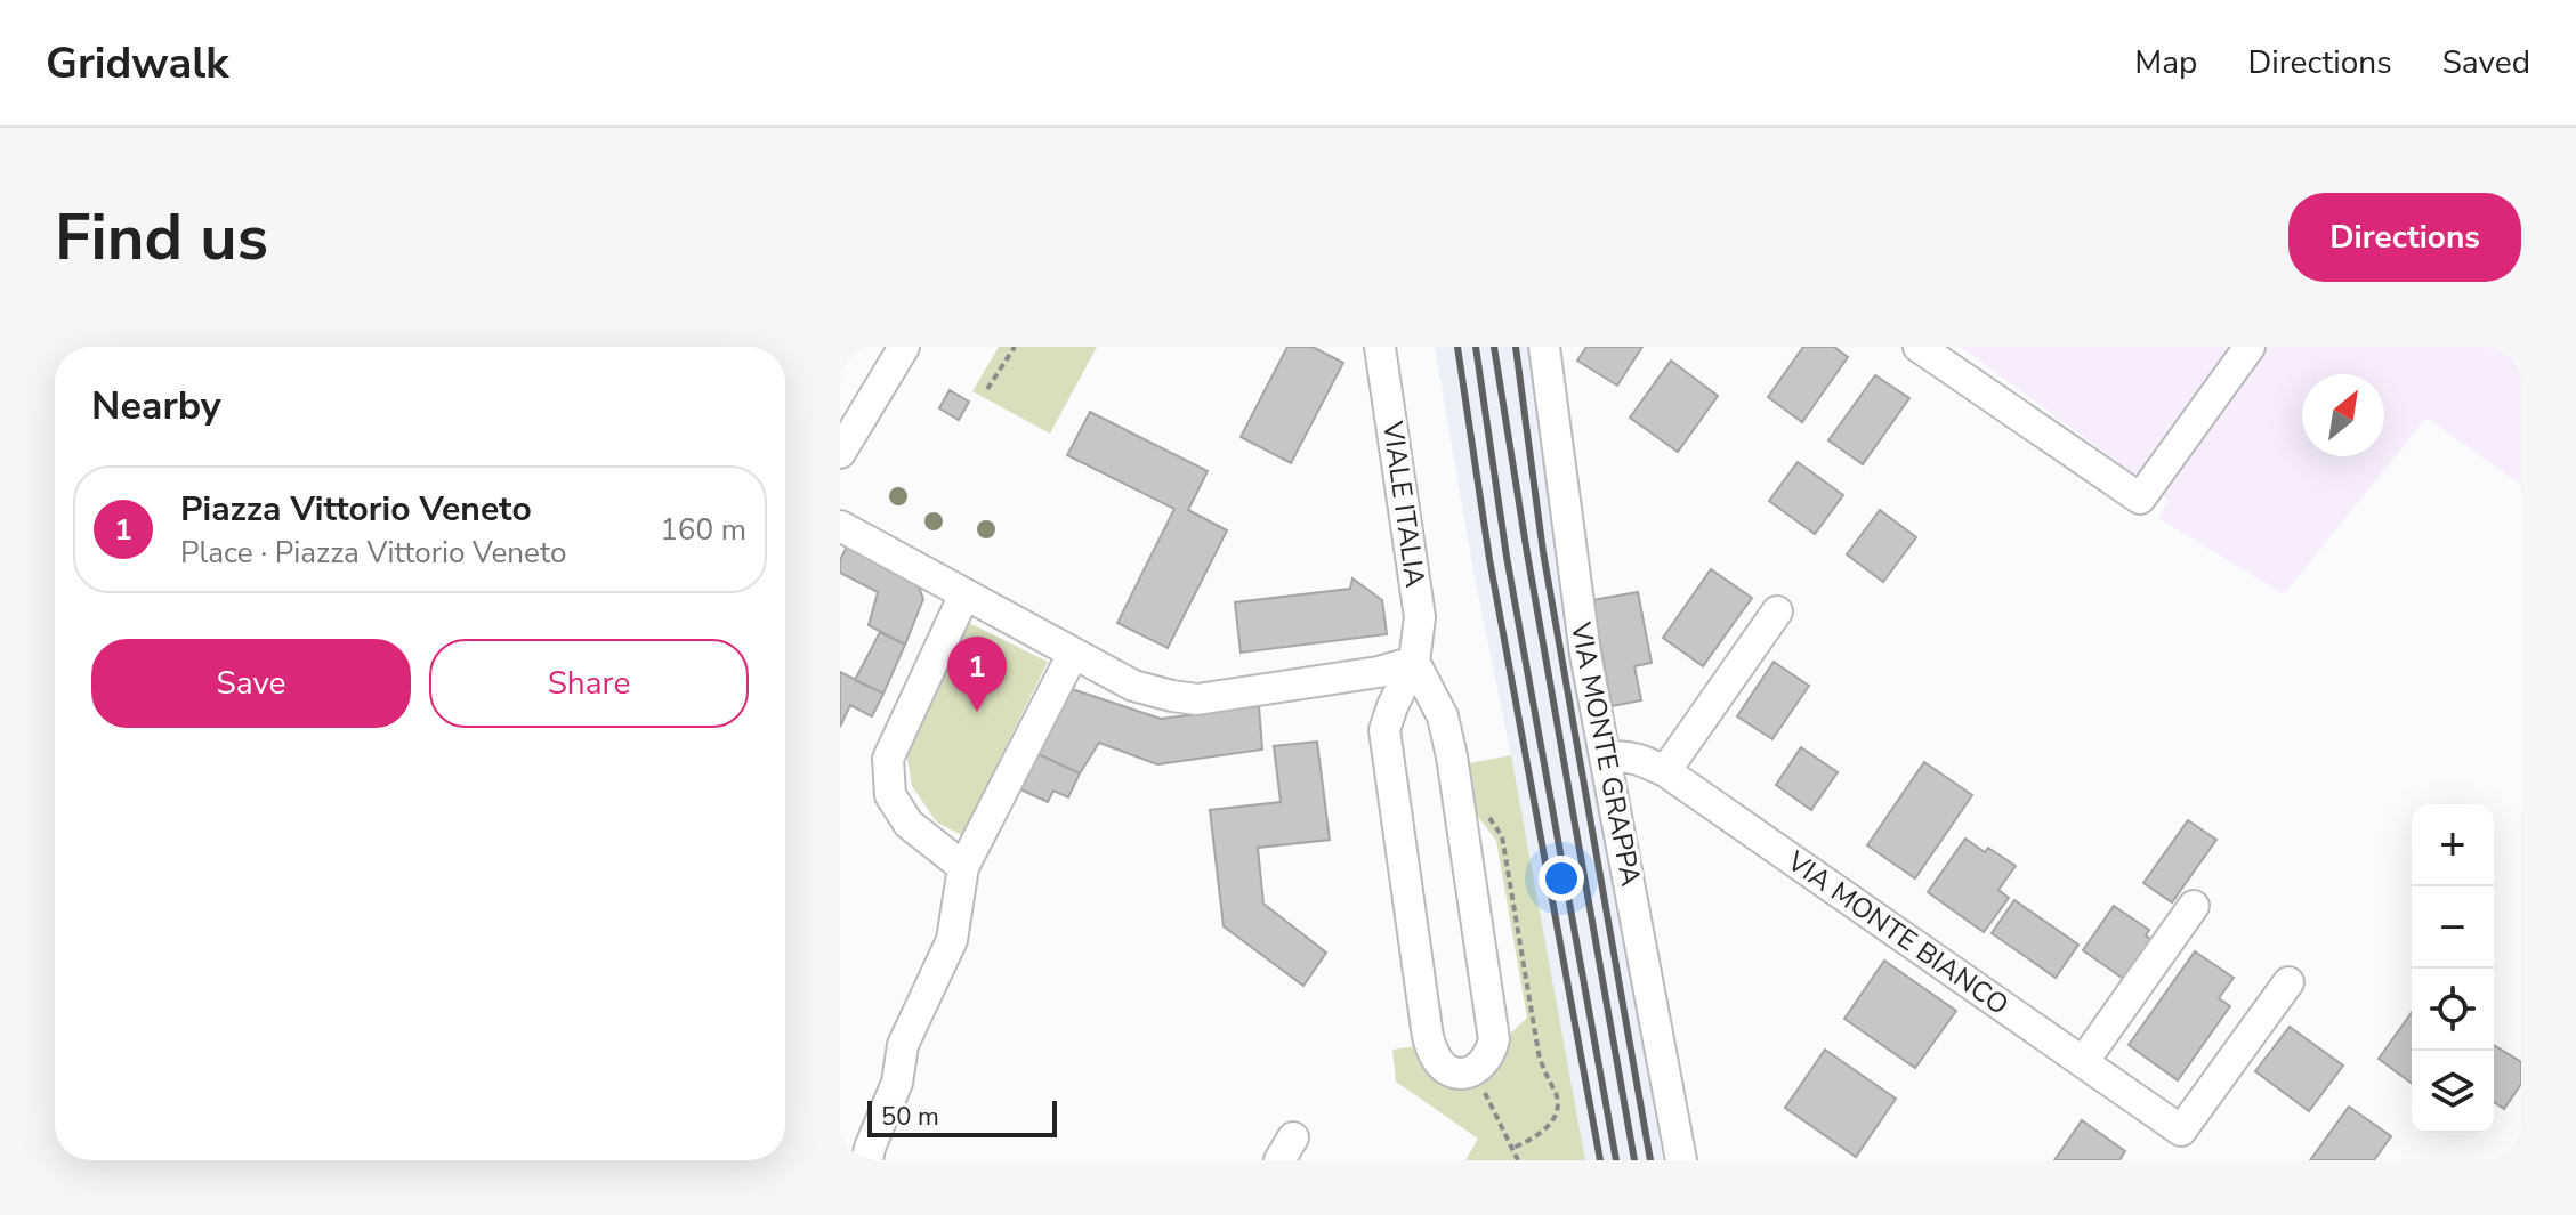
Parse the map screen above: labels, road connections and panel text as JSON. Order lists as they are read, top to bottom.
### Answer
{
  "streets": {
    "street": ["VIALE ITALIA", "VIA MONTE GRAPPA", "VIA MONTE BIANCO"]
  },
  "crossings": [
    ["VIA MONTE GRAPPA", "VIA MONTE BIANCO"]
  ],
  "scale_bar": "50 m",
  "north": "top right",
  "page": {
    "header": "Gridwalk",
    "nav": ["Map", "Directions", "Saved"],
    "buttons": [
      "Directions",
      ["Save", "Share"]
    ],
    "title": "Find us",
    "heading": "Nearby",
    "list": [
      {
        "mark": "1",
        "name": "Piazza Vittorio Veneto",
        "note": "Place · Piazza Vittorio Veneto",
        "value": "160 m"
      }
    ],
    "pins": "1",
    "map_buttons": ["+", "−"],
    "scale": "50 m"
  }
}
